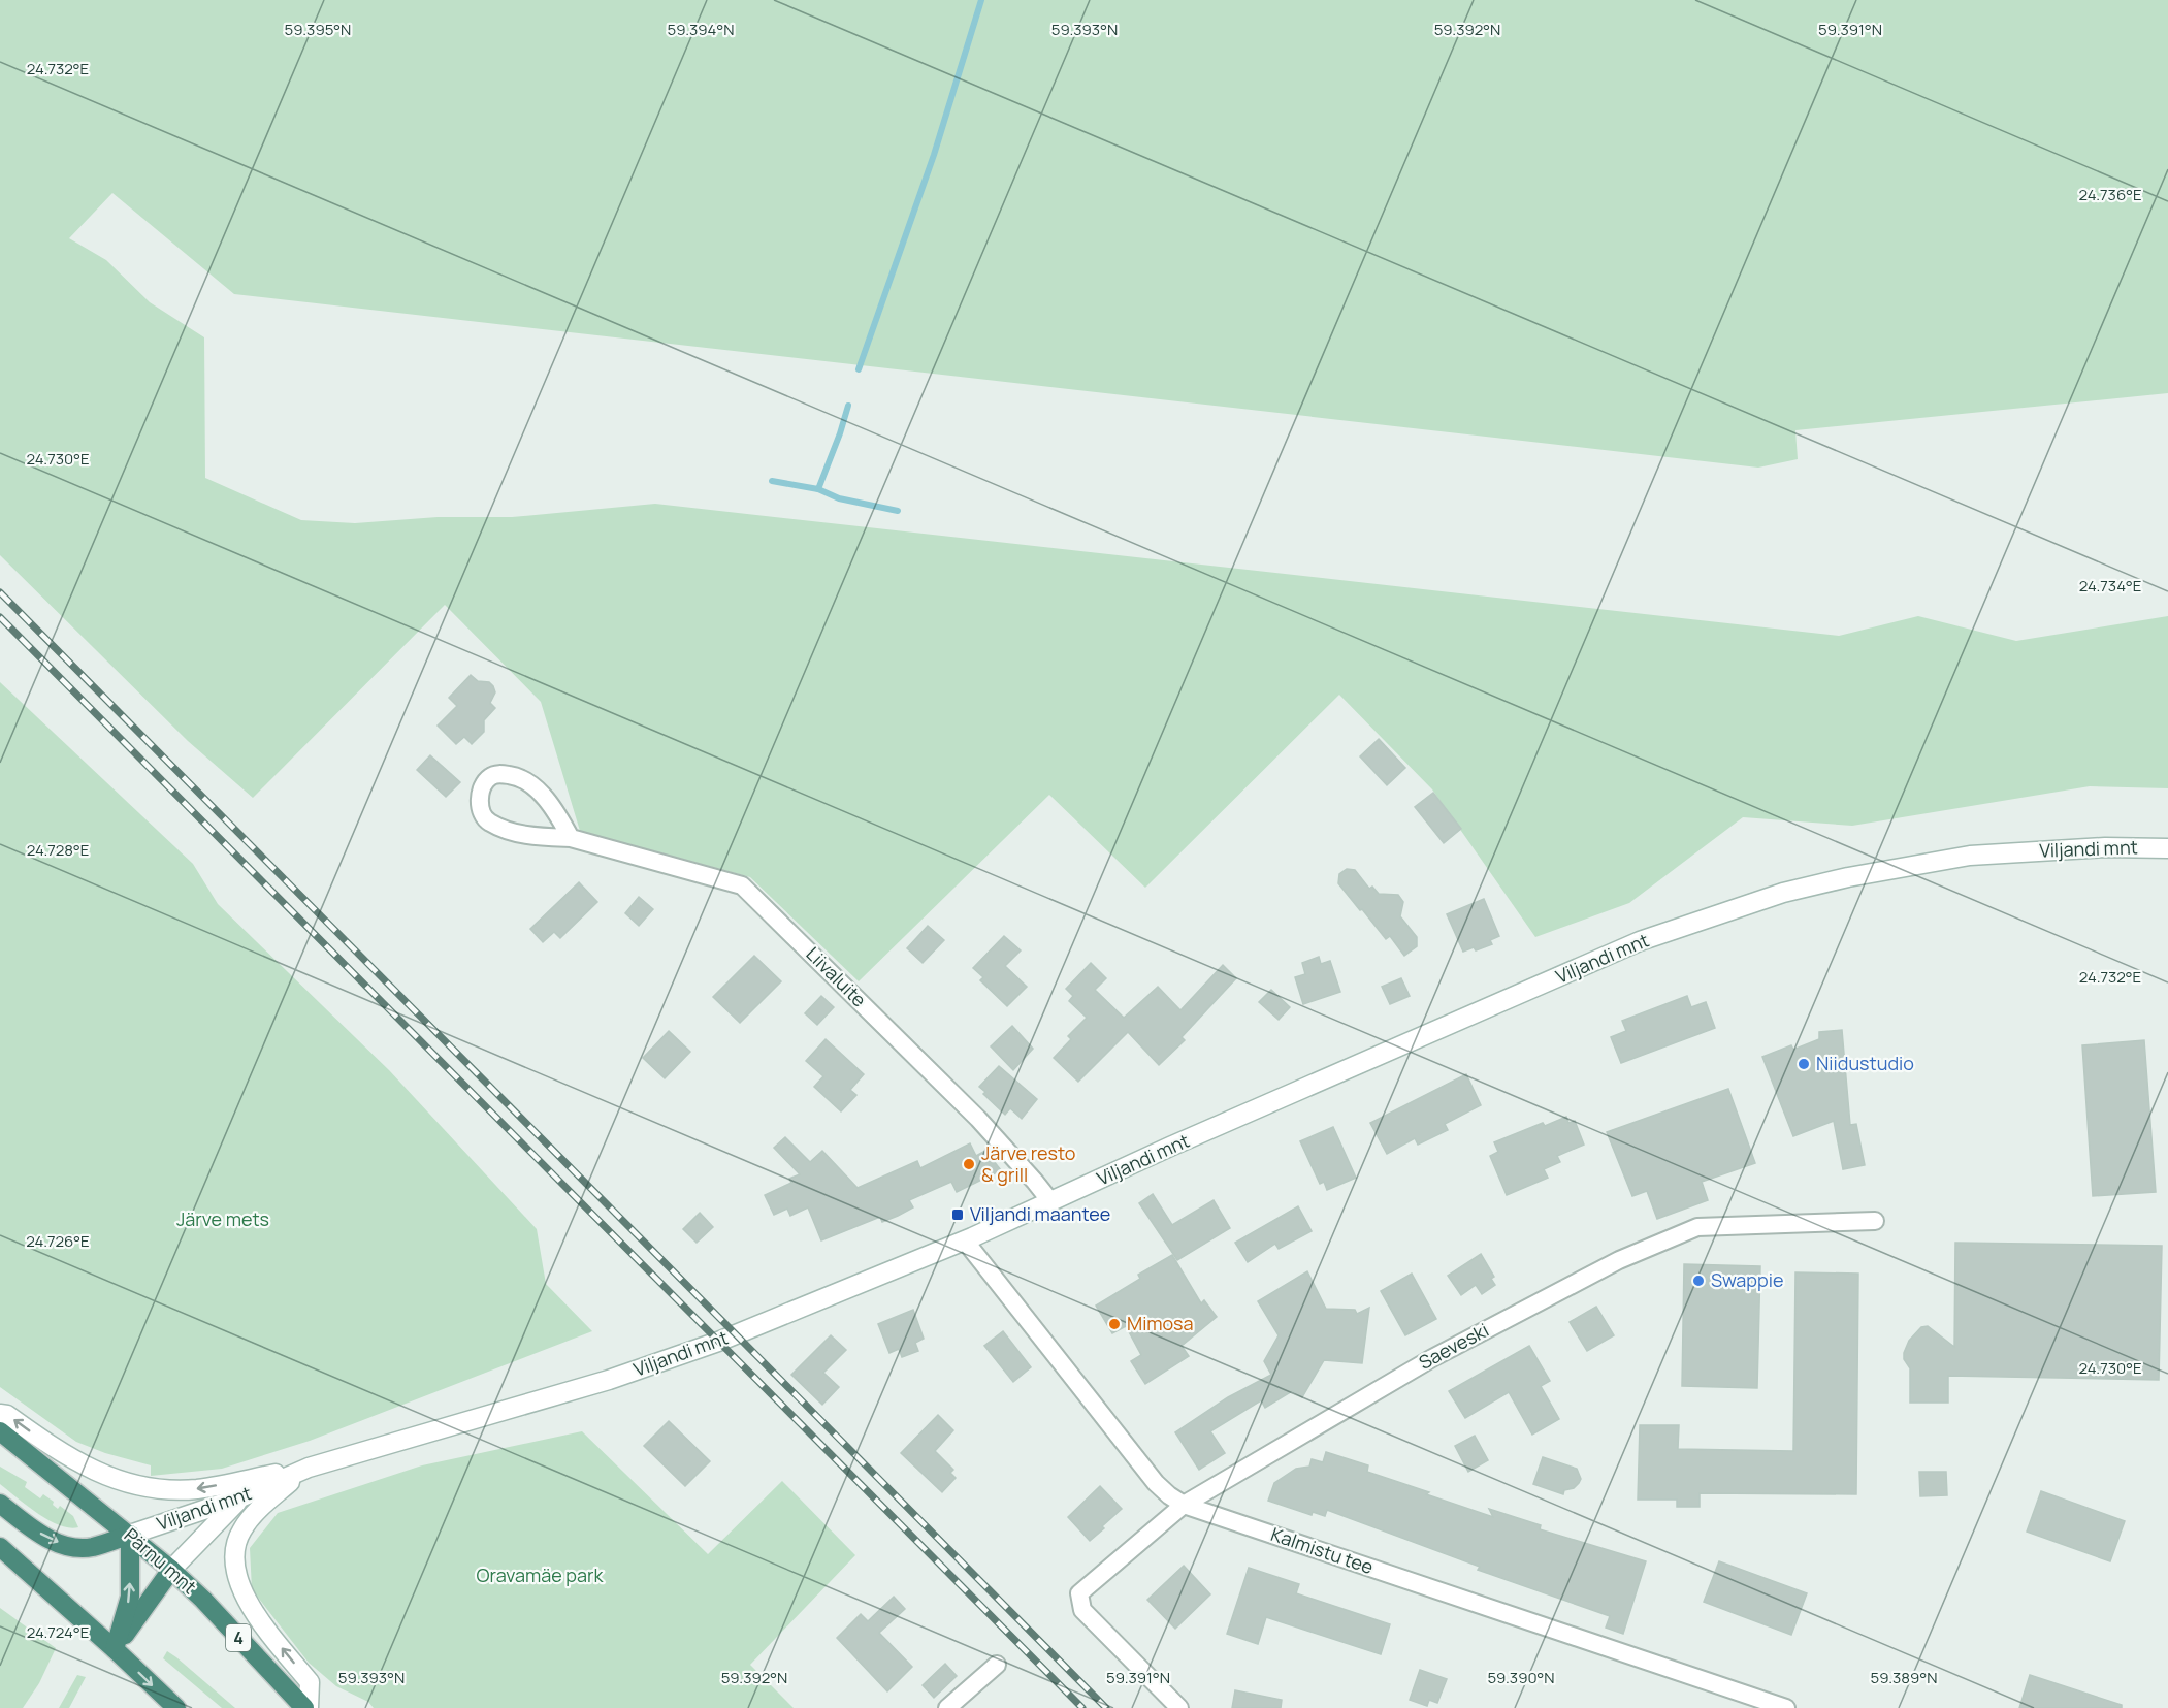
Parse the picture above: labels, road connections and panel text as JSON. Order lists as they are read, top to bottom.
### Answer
{
  "streets": {
    "highway": ["Pärnu mnt", "4"],
    "main road": ["Viljandi mnt"],
    "street": ["Liivaluite", "Saeveski", "Kalmistu tee"]
  },
  "crossings": [
    ["Viljandi mnt", "Liivaluite"],
    ["Viljandi mnt", "Kalmistu tee"],
    ["Viljandi mnt", "Pärnu mnt"],
    ["Saeveski", "Kalmistu tee"]
  ],
  "parks": ["Järve mets", "Oravamäe park"],
  "places": {
    "other": [
      "Niidustudio",
      "Järve resto & grill",
      "Swappie",
      "Mimosa"
    ],
    "transit": ["Viljandi maantee"]
  },
  "coordinates": [
    "59.395°N",
    "59.393°N",
    "59.392°N",
    "59.391°N",
    "59.394°N",
    "24.732°E",
    "24.736°E",
    "24.730°E",
    "24.734°E",
    "24.728°E",
    "24.726°E",
    "24.724°E",
    "59.390°N",
    "59.389°N"
  ]
}
